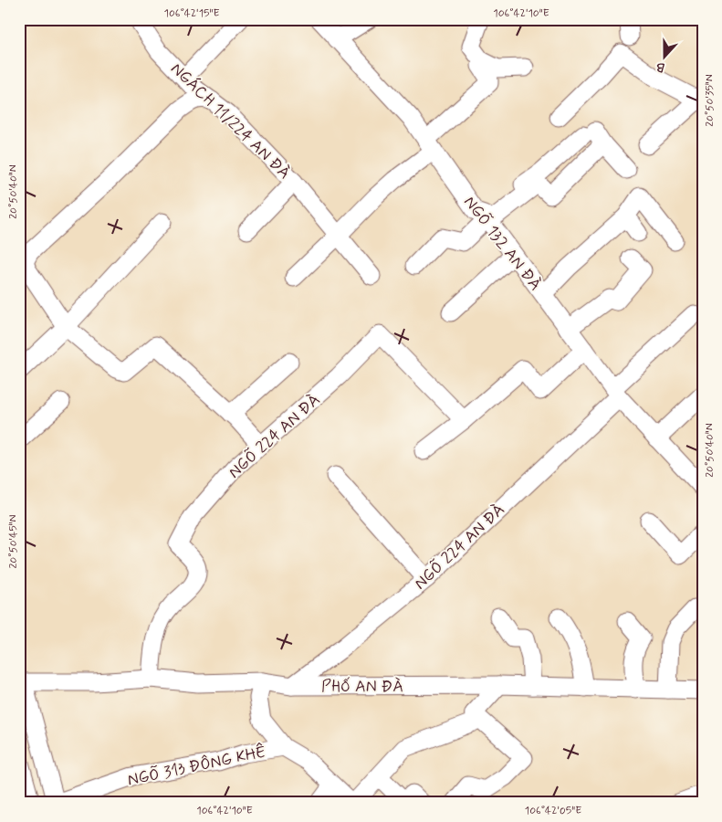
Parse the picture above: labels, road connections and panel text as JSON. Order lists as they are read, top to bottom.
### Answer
{
  "streets": {
    "street": [
      "NGÁCH 11/224 AN ĐÀ",
      "NGÕ 132 AN ĐÀ",
      "NGÕ 224 AN ĐÀ",
      "PHỐ AN ĐÀ",
      "NGÕ 313 ĐÔNG KHÊ"
    ]
  },
  "crossings": [
    ["NGÕ 132 AN ĐÀ", "NGÕ 224 AN ĐÀ"],
    ["NGÕ 224 AN ĐÀ", "PHỐ AN ĐÀ"]
  ],
  "north": "bottom",
  "coordinates": [
    "106°42'15\"E",
    "106°42'10\"E",
    "20°50'35\"N",
    "20°50'40\"N",
    "20°50'45\"N",
    "106°42'05\"E"
  ]
}
